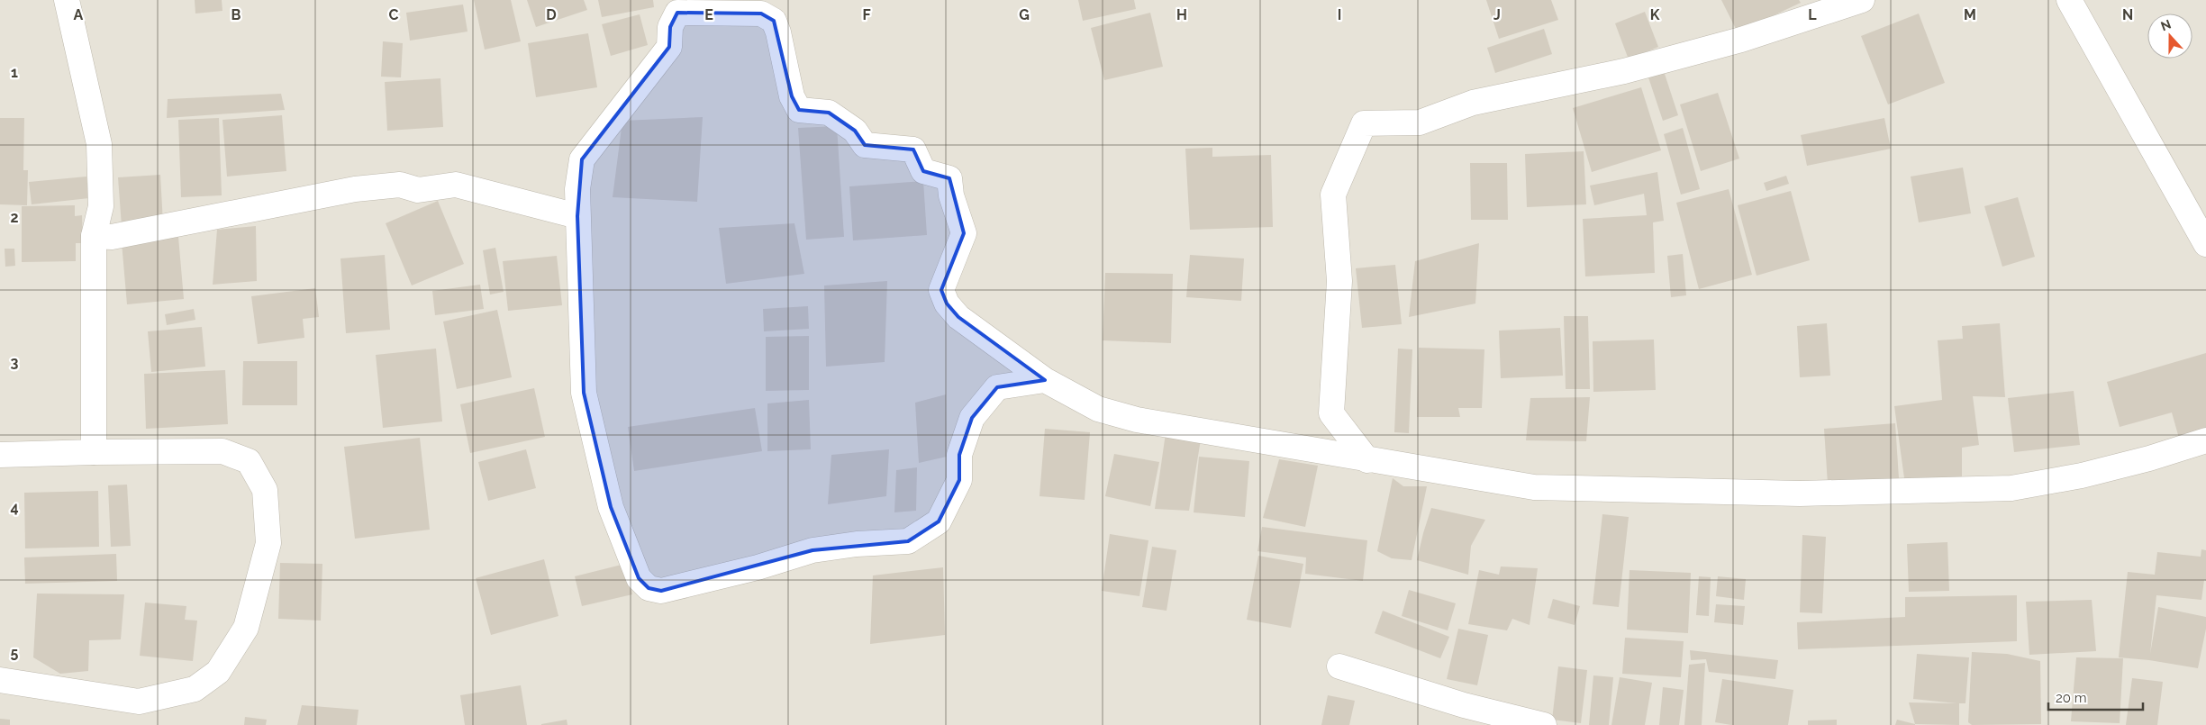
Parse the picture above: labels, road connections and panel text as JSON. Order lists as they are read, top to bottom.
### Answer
{
  "scale_bar": "20 m",
  "north": "top",
  "grid": {
    "columns": [
      "A",
      "B",
      "C",
      "D",
      "E",
      "F",
      "G",
      "H",
      "I",
      "J",
      "K",
      "L",
      "M",
      "N"
    ],
    "rows": [
      "1",
      "2",
      "3",
      "4",
      "5"
    ]
  }
}
